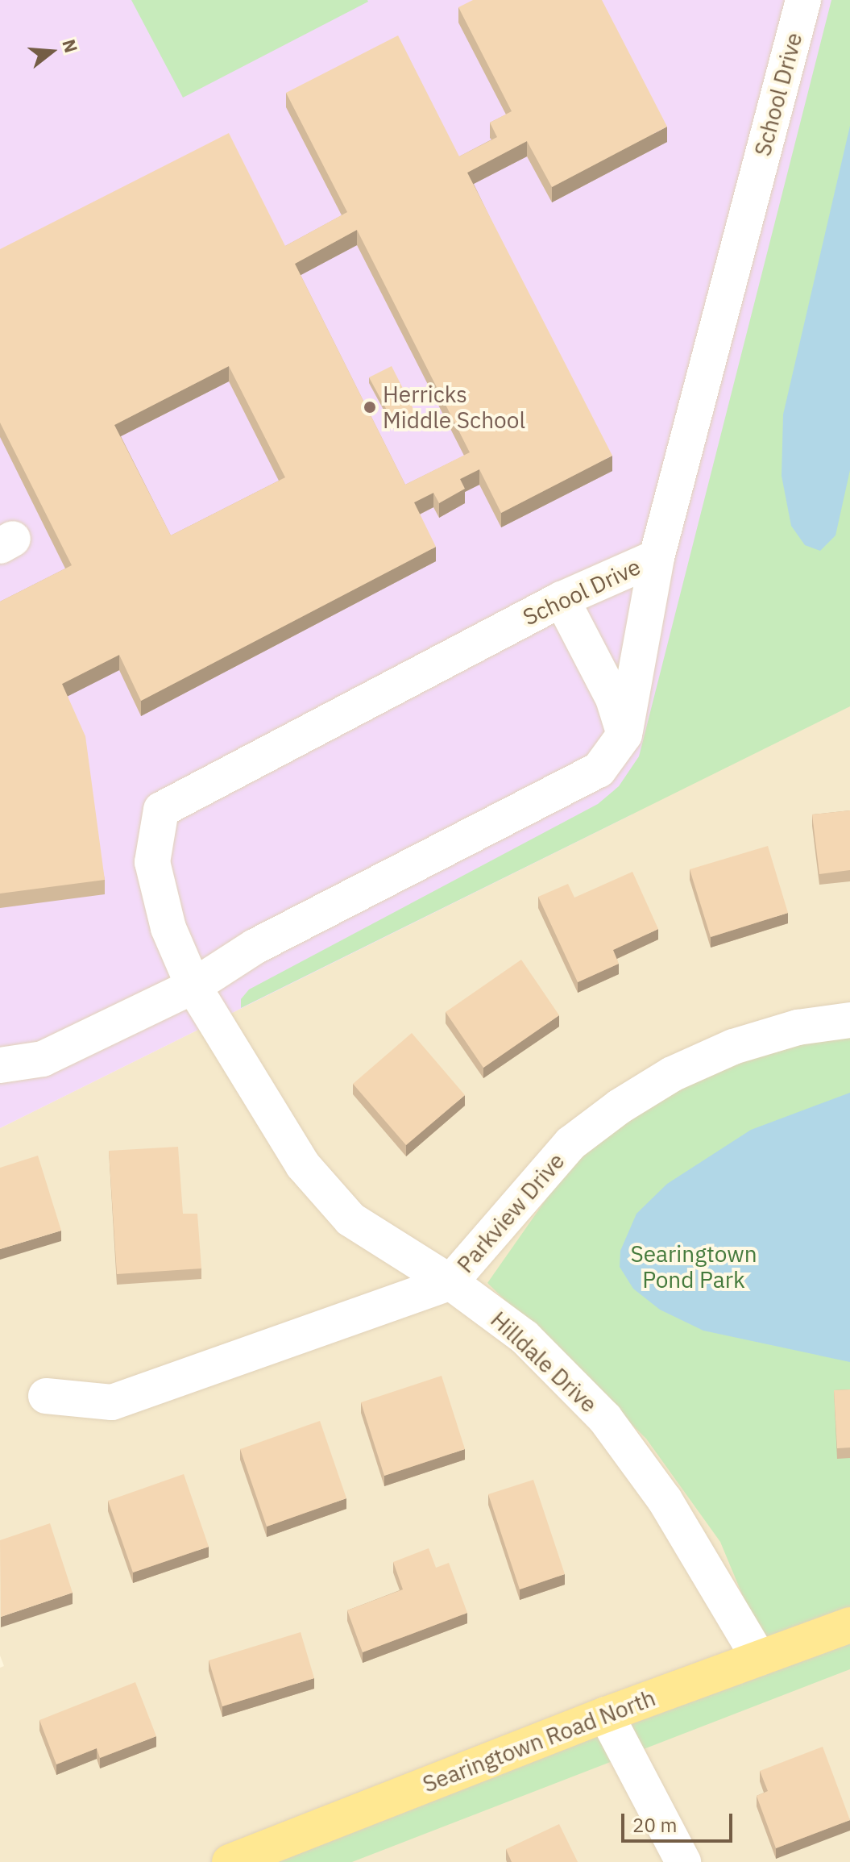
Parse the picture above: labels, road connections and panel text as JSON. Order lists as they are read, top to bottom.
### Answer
{
  "streets": {
    "main road": ["Searingtown Road North"],
    "street": ["School Drive", "Parkview Drive", "Hilldale Drive"]
  },
  "crossings": [
    ["School Drive", "Hilldale Drive"],
    ["Parkview Drive", "Hilldale Drive"],
    ["Hilldale Drive", "Searingtown Road North"]
  ],
  "parks": ["Searingtown Pond Park"],
  "places": ["Herricks Middle School"],
  "scale_bar": "20 m",
  "north": "right"
}
